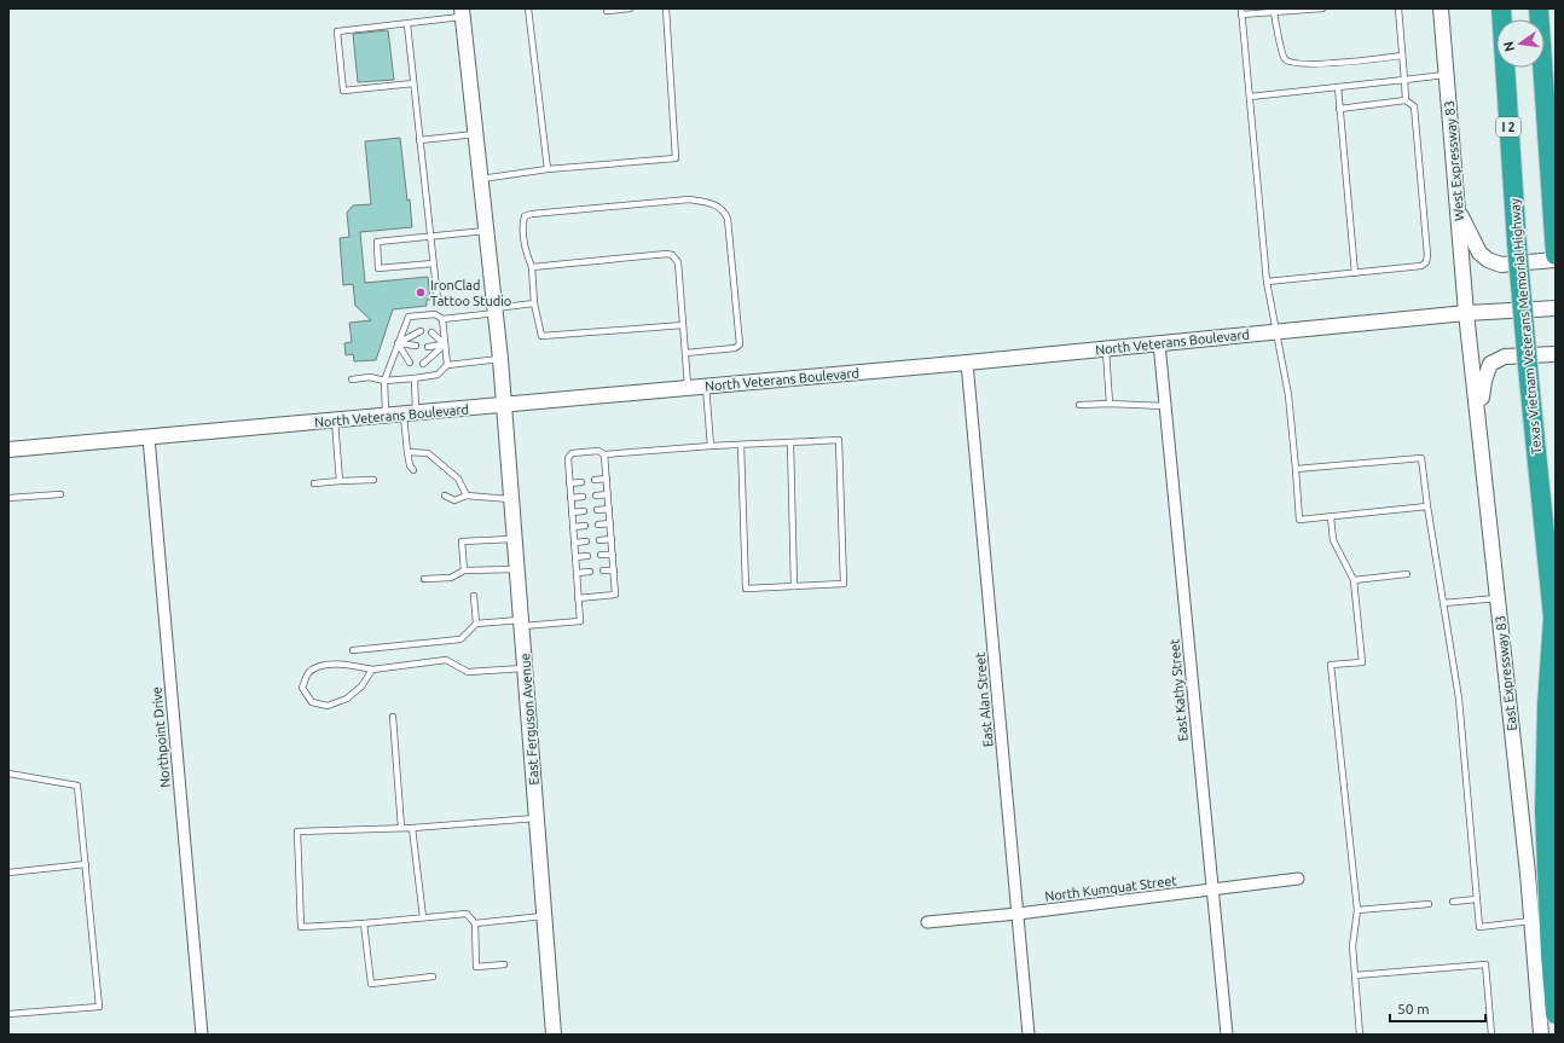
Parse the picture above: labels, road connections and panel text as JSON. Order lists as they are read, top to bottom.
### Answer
{
  "streets": {
    "highway": ["I 2", "Texas Vietnam Veterans Memorial Highway"],
    "main road": [
      "West Expressway 83",
      "North Veterans Boulevard",
      "East Expressway 83",
      "East Ferguson Avenue"
    ],
    "street": [
      "East Kathy Street",
      "East Alan Street",
      "Northpoint Drive",
      "North Kumquat Street"
    ]
  },
  "crossings": [
    ["West Expressway 83", "North Veterans Boulevard"],
    ["West Expressway 83", "East Expressway 83"],
    ["North Veterans Boulevard", "East Expressway 83"],
    ["North Veterans Boulevard", "East Kathy Street"],
    ["North Veterans Boulevard", "East Alan Street"],
    ["North Veterans Boulevard", "East Ferguson Avenue"],
    ["North Veterans Boulevard", "Northpoint Drive"],
    ["East Kathy Street", "North Kumquat Street"],
    ["East Alan Street", "North Kumquat Street"]
  ],
  "places": ["IronClad Tattoo Studio"],
  "scale_bar": "50 m",
  "north": "left"
}
